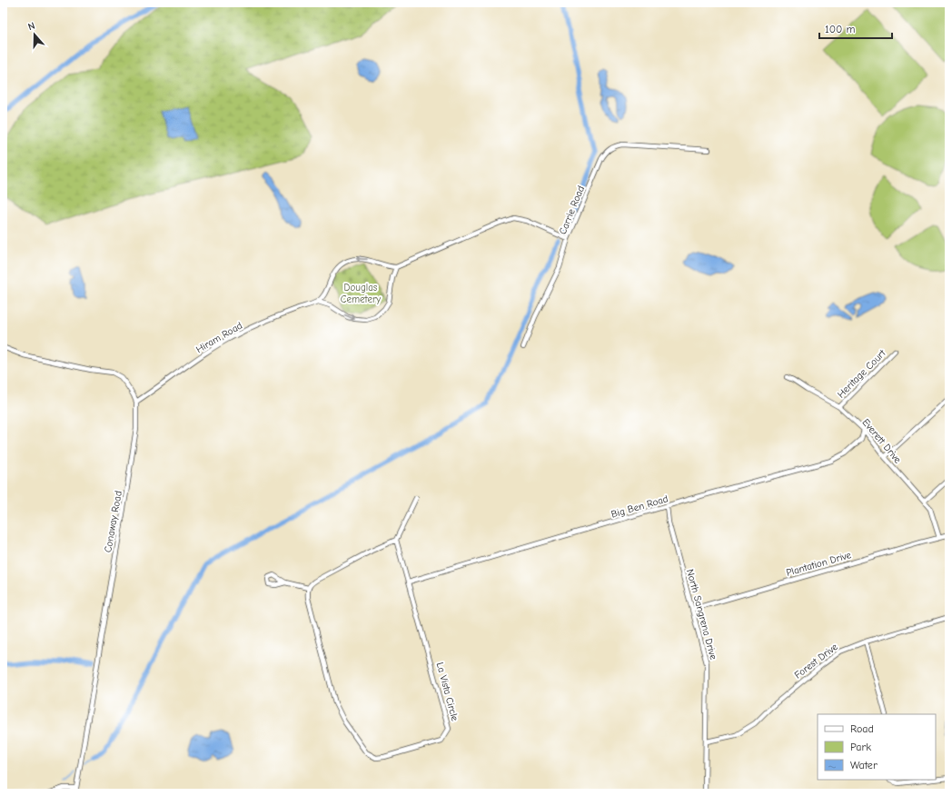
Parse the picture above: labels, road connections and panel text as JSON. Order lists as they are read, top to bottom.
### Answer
{
  "streets": {
    "street": [
      "Carrie Road",
      "Hiram Road",
      "Heritage Court",
      "Everett Drive",
      "Big Ben Road",
      "Conaway Road",
      "Plantation Drive",
      "North Sangrena Drive",
      "Forest Drive",
      "La Vista Circle"
    ]
  },
  "crossings": [
    ["Hiram Road", "Conaway Road"],
    ["Heritage Court", "Everett Drive"],
    ["Everett Drive", "Big Ben Road"],
    ["Everett Drive", "Plantation Drive"],
    ["Big Ben Road", "North Sangrena Drive"],
    ["Big Ben Road", "La Vista Circle"],
    ["Plantation Drive", "North Sangrena Drive"],
    ["North Sangrena Drive", "Forest Drive"]
  ],
  "parks": ["Douglas Cemetery"],
  "legend": ["Road", "Park", "Water"],
  "scale_bar": "100 m",
  "north": "top"
}
